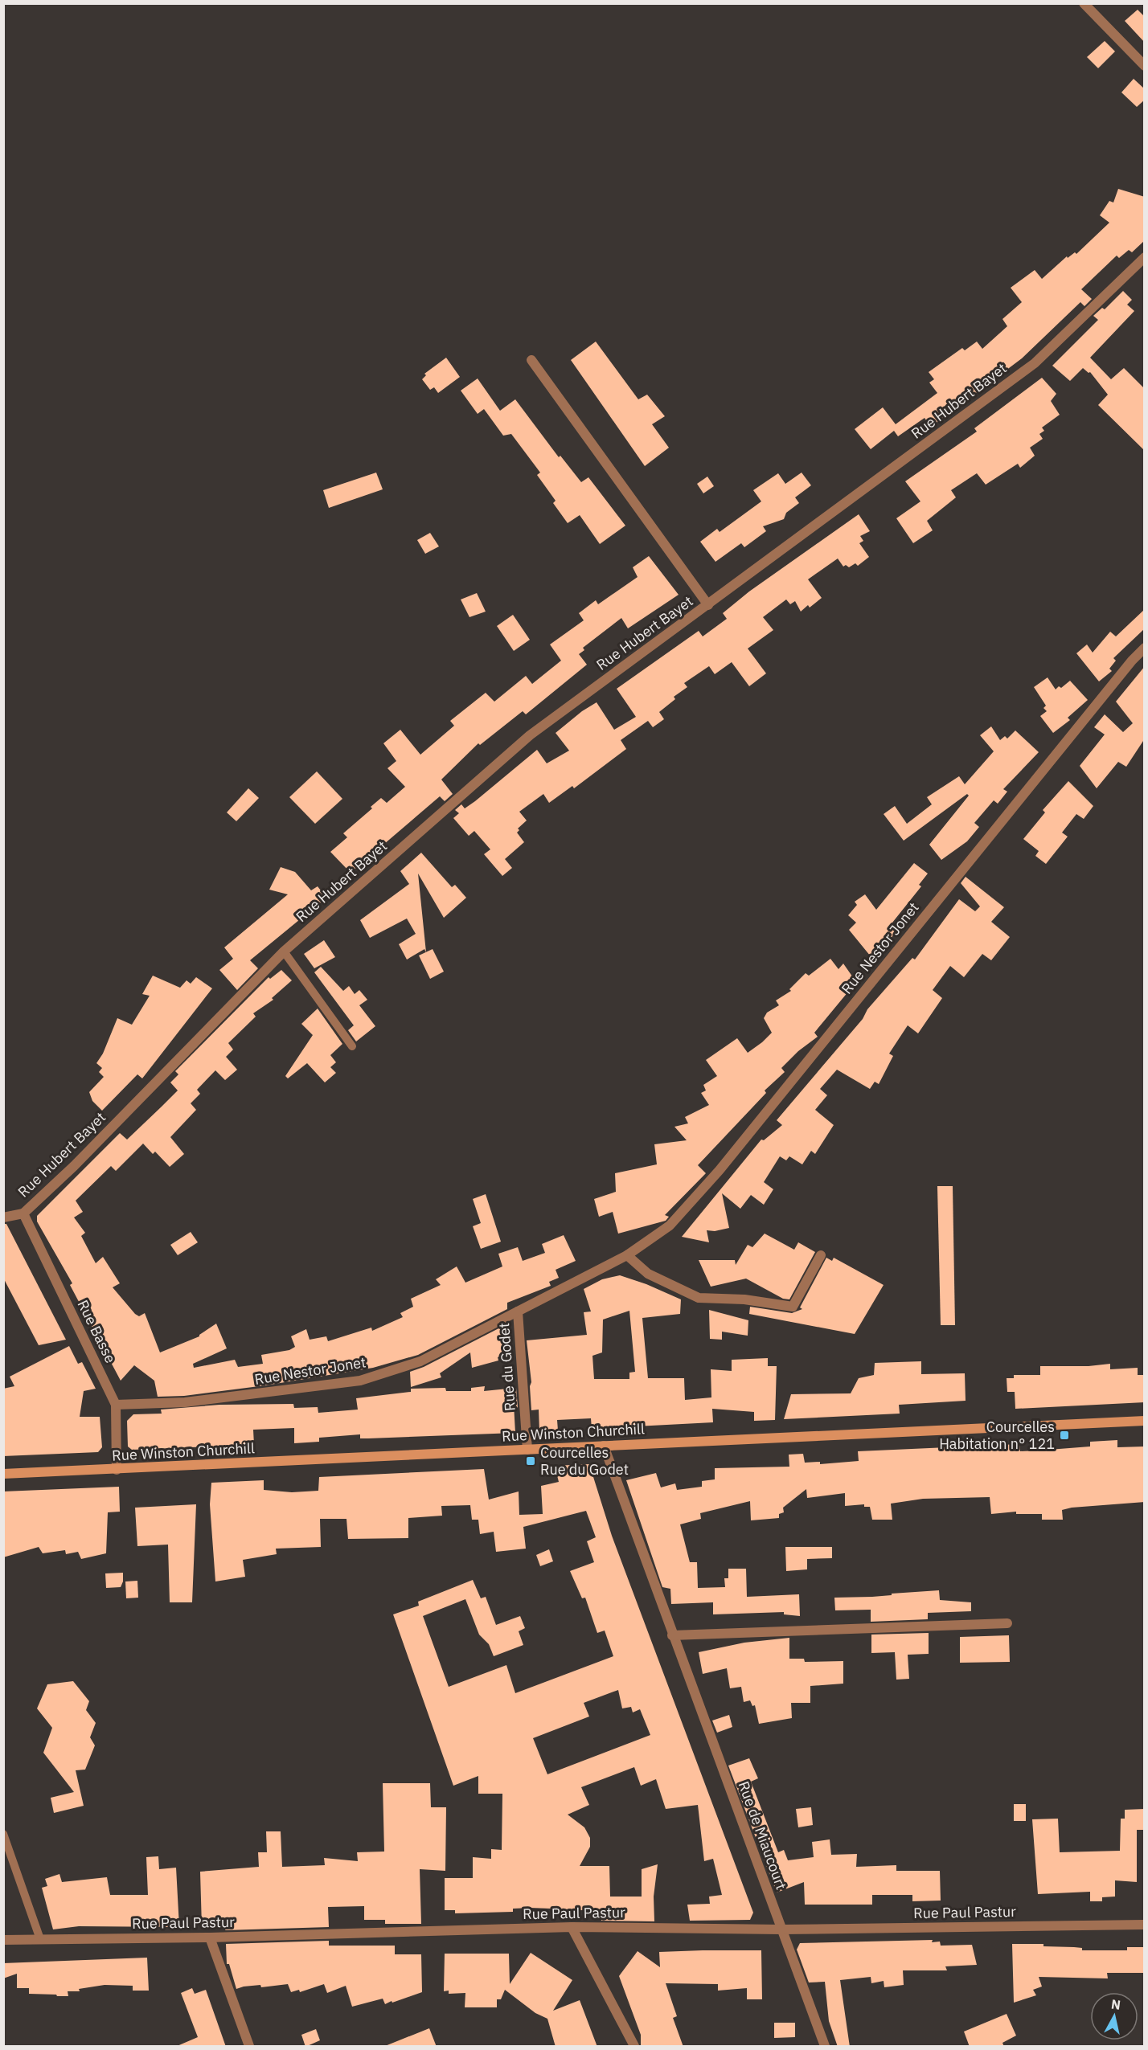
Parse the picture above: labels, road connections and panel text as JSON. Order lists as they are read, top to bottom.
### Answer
{
  "streets": {
    "main road": ["Rue Winston Churchill"],
    "street": [
      "Rue Hubert Bayet",
      "Rue Nestor Jonet",
      "Rue Basse",
      "Rue du Godet",
      "Rue de Miaucourt",
      "Rue Paul Pastur"
    ]
  },
  "crossings": [
    ["Rue Hubert Bayet", "Rue Basse"],
    ["Rue Nestor Jonet", "Rue Basse"],
    ["Rue Nestor Jonet", "Rue du Godet"],
    ["Rue Basse", "Rue Winston Churchill"],
    ["Rue du Godet", "Rue Winston Churchill"],
    ["Rue Winston Churchill", "Rue de Miaucourt"],
    ["Rue de Miaucourt", "Rue Paul Pastur"]
  ],
  "places": {
    "transit": ["Courcelles Habitation n° 121", "Courcelles Rue du Godet"]
  },
  "north": "top"
}
